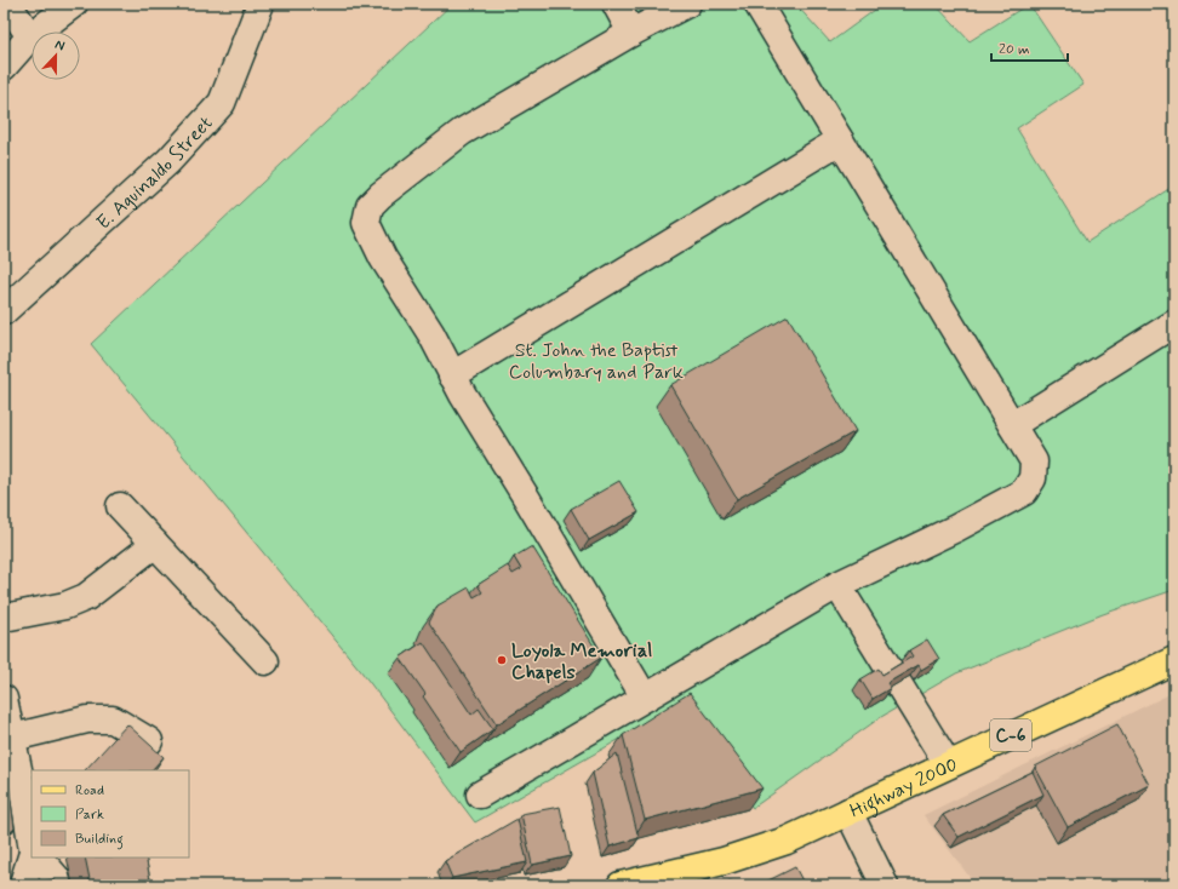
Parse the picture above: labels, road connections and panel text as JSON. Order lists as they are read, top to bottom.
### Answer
{
  "streets": {
    "main road": ["C-6", "Highway 2000"],
    "street": ["E. Aguinaldo Street"]
  },
  "parks": ["St. John the Baptist Columbary and Park"],
  "places": ["Loyola Memorial Chapels"],
  "legend": ["Road", "Park", "Building"],
  "scale_bar": "20 m",
  "north": "top"
}
